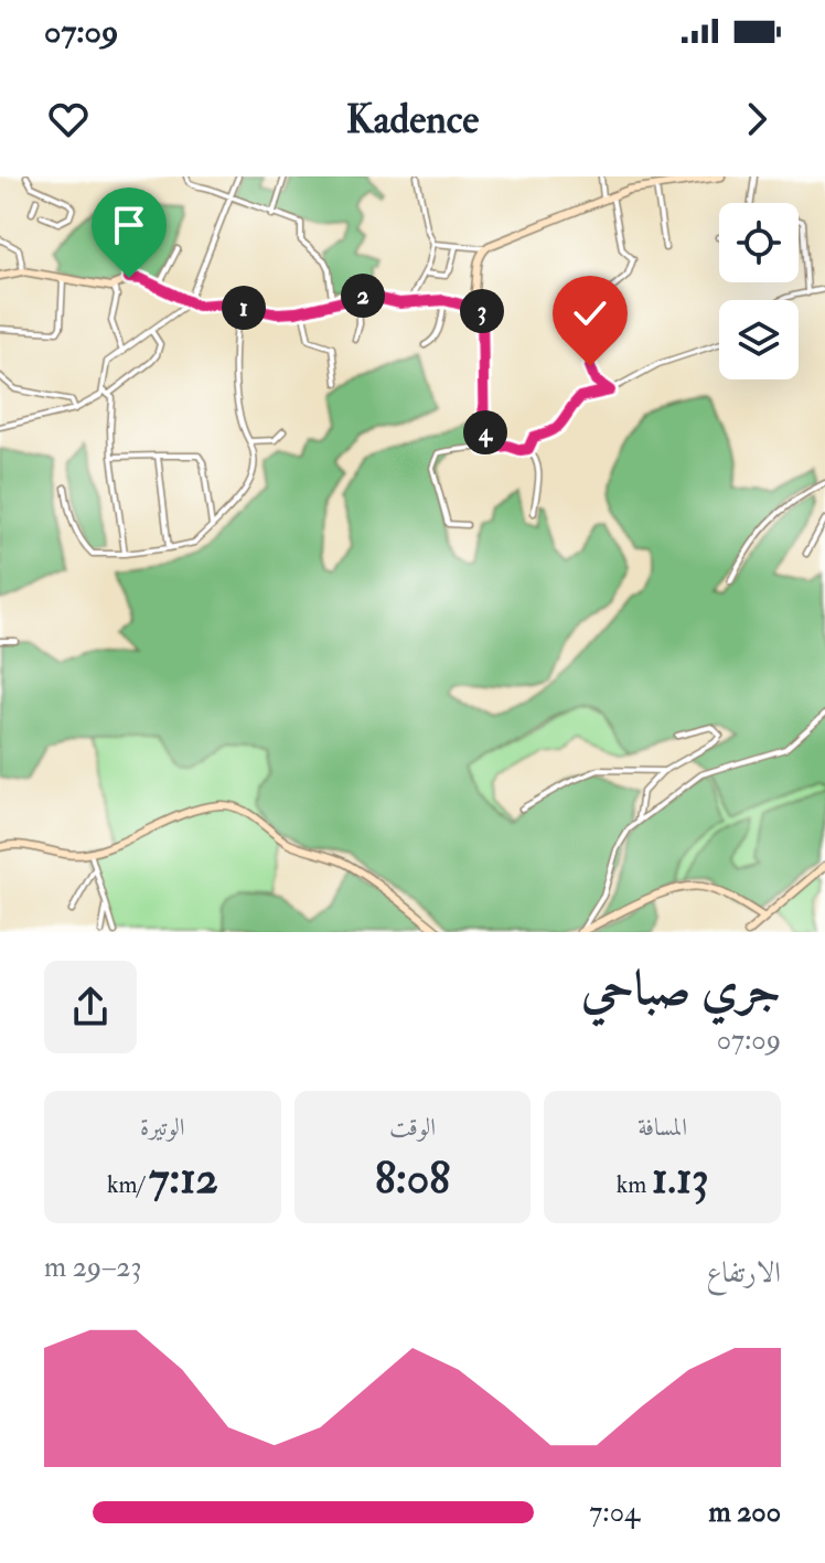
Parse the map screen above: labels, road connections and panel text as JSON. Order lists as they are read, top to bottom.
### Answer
{
  "page": {
    "status": "07:09",
    "header": "Kadence",
    "pins": [
      "2",
      "1",
      "3",
      "4"
    ],
    "heading": ["جري صباحي", "07:09"],
    "stats": [
      ["المسافة", "1.13 km"],
      ["الوقت", "8:08"],
      ["الوتيرة", "7:12 /km"]
    ],
    "chart": ["الارتفاع", "23–29 m"],
    "list": [
      {
        "name": "200 m",
        "note": "7:04"
      }
    ]
  }
}
